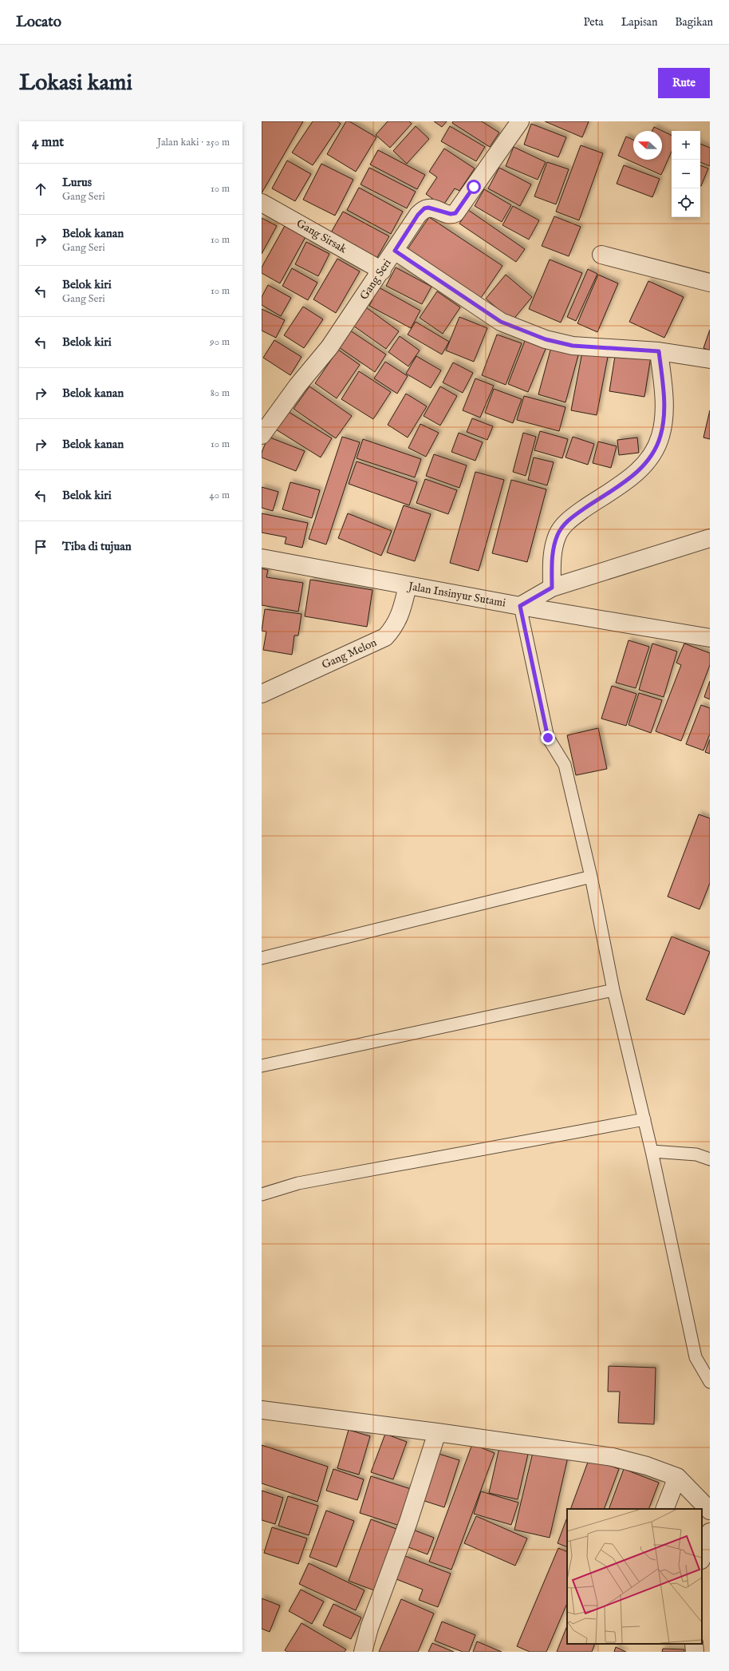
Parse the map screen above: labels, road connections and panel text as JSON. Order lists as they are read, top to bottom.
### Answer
{
  "streets": {
    "street": [
      "Gang Sirsak",
      "Gang Seri",
      "Jalan Insinyur Sutami",
      "Gang Melon"
    ]
  },
  "crossings": [
    ["Gang Sirsak", "Gang Seri"],
    ["Jalan Insinyur Sutami", "Gang Melon"]
  ],
  "north": "left",
  "page": {
    "header": "Locato",
    "nav": ["Peta", "Lapisan", "Bagikan"],
    "buttons": "Rute",
    "title": "Lokasi kami",
    "heading": ["4 mnt", "Jalan kaki · 250 m"],
    "map_buttons": ["+", "−"],
    "list": [
      ["Lurus", "Gang Seri", "10 m"],
      ["Belok kanan", "Gang Seri", "10 m"],
      ["Belok kiri", "Gang Seri", "10 m"],
      ["Belok kiri", "90 m"],
      ["Belok kanan", "80 m"],
      ["Belok kanan", "10 m"],
      ["Belok kiri", "40 m"],
      "Tiba di tujuan"
    ]
  }
}
